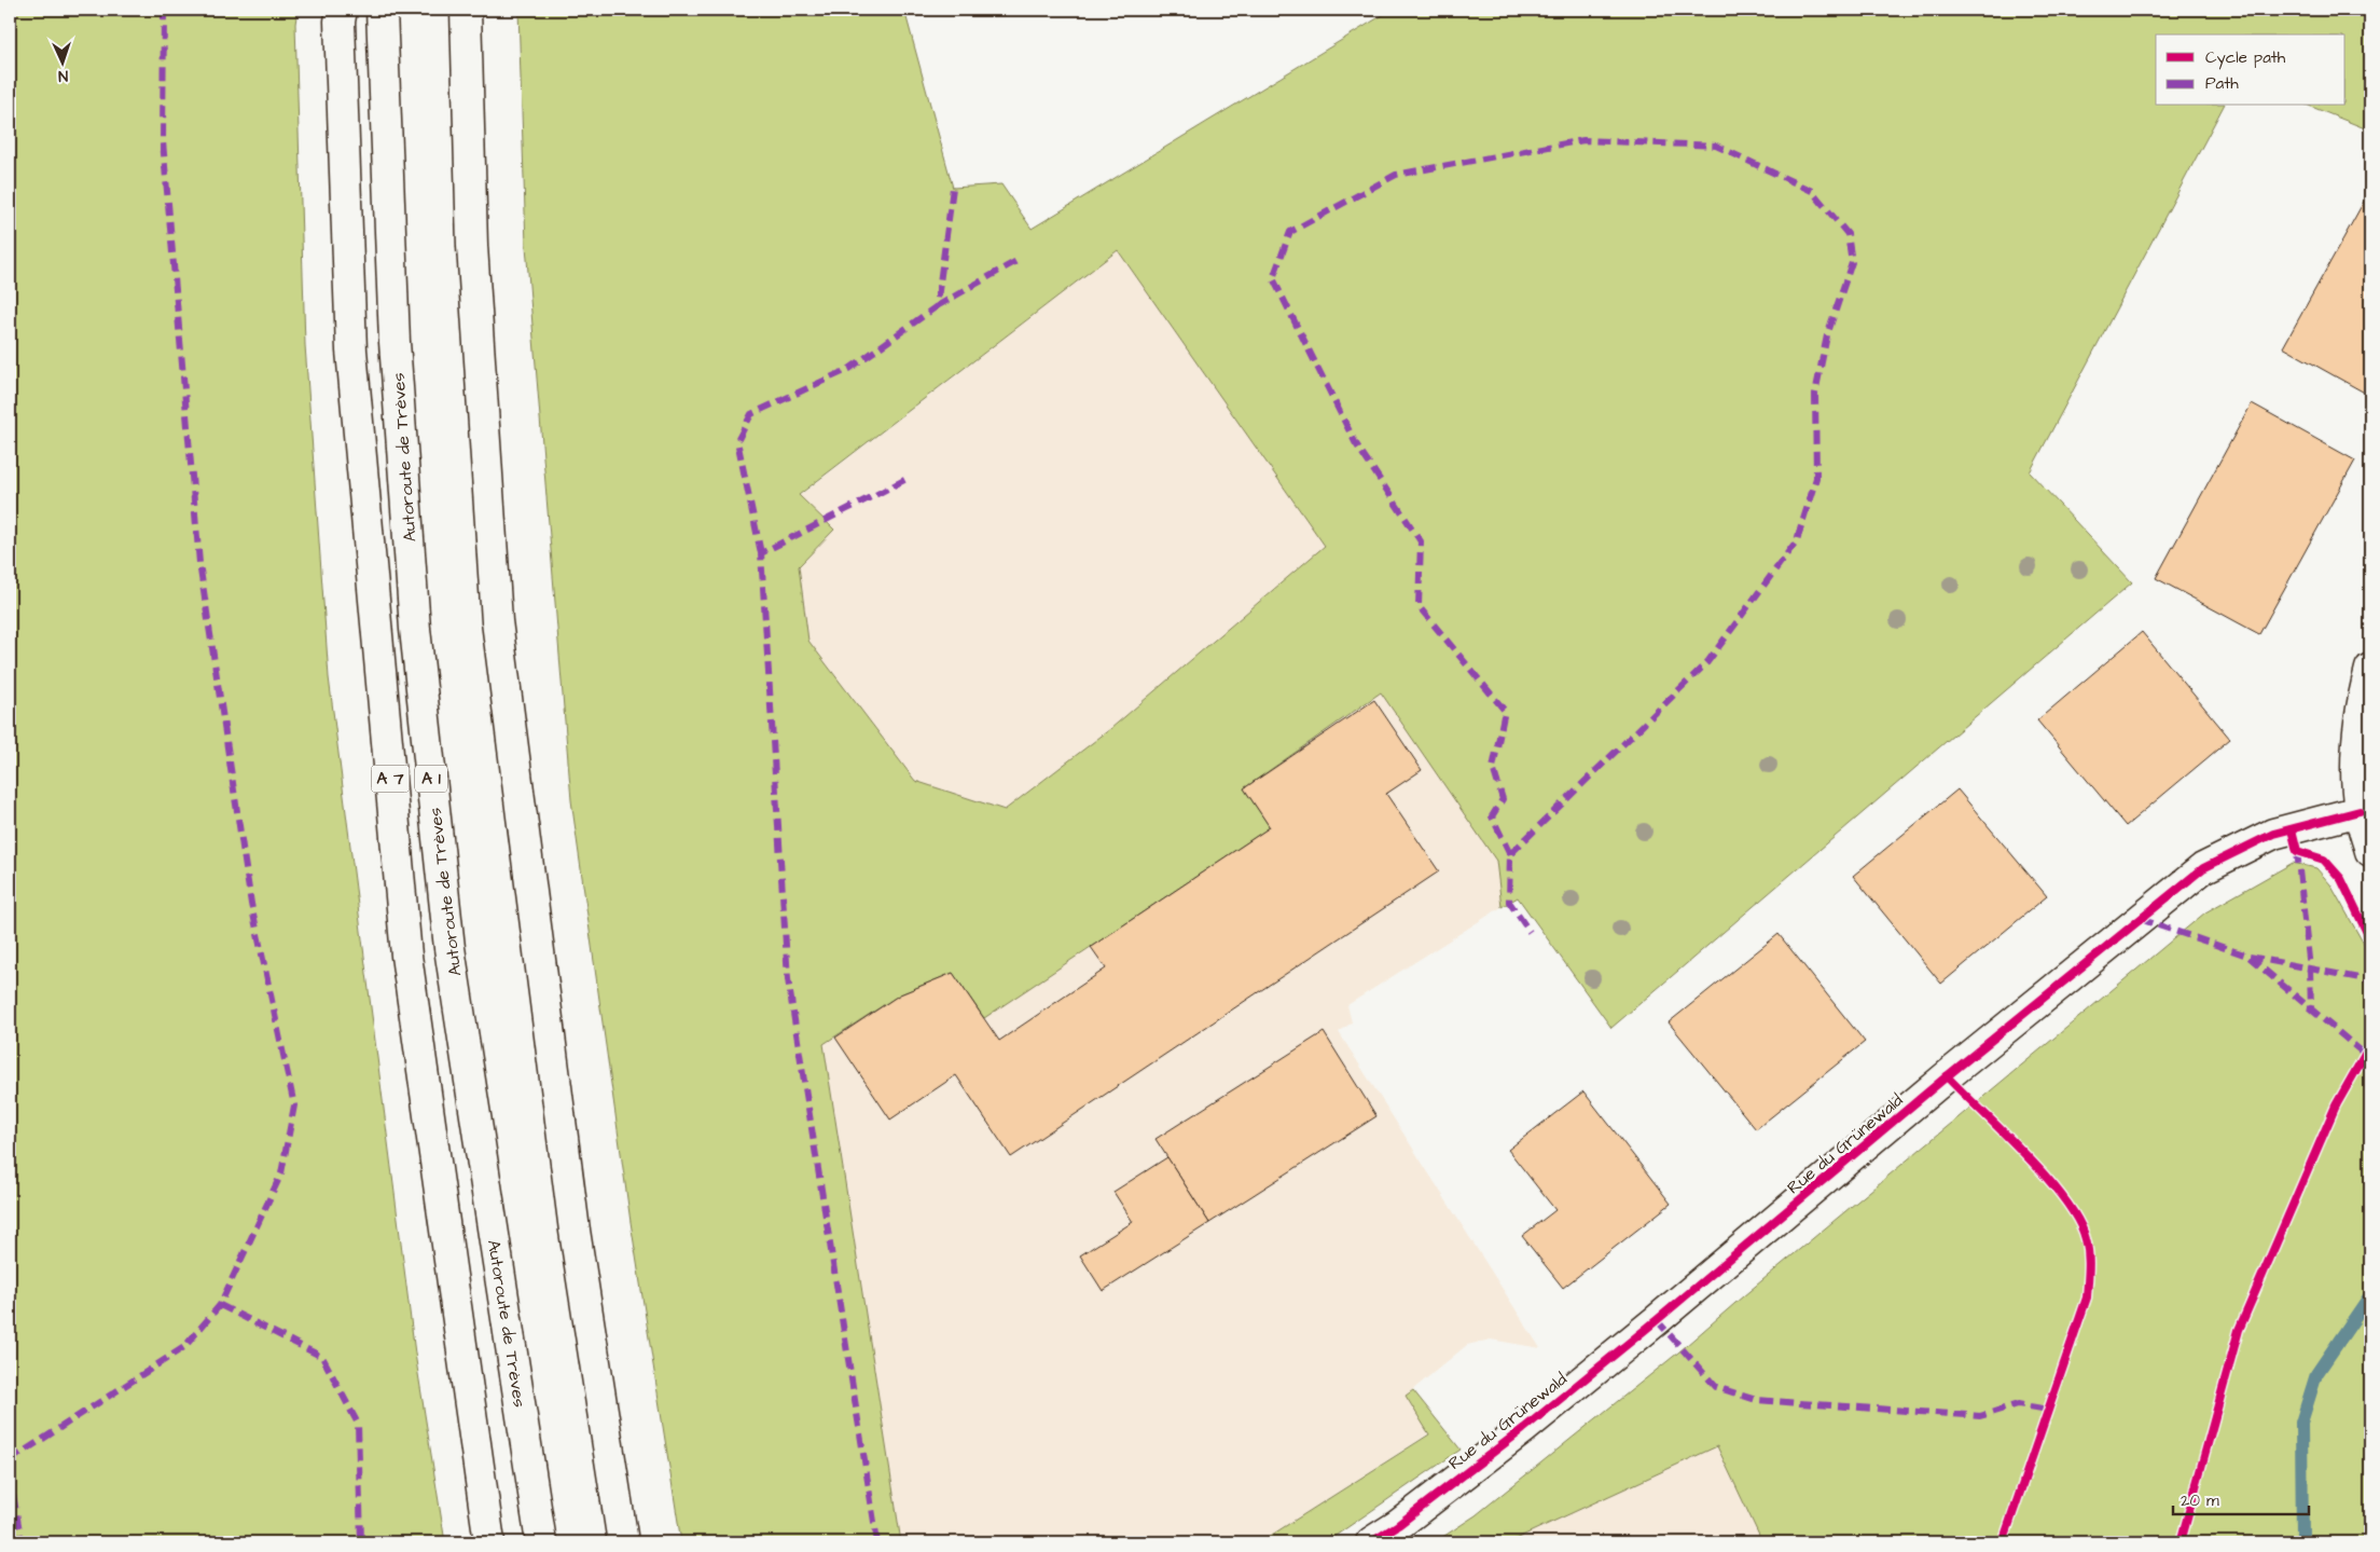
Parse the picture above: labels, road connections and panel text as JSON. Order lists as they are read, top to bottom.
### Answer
{
  "streets": {
    "main road": [
      "Autoroute de Trèves",
      "A 7",
      "A 1",
      "Rue du Grünewald"
    ]
  },
  "legend": ["Cycle path", "Path"],
  "scale_bar": "20 m",
  "north": "bottom"
}
